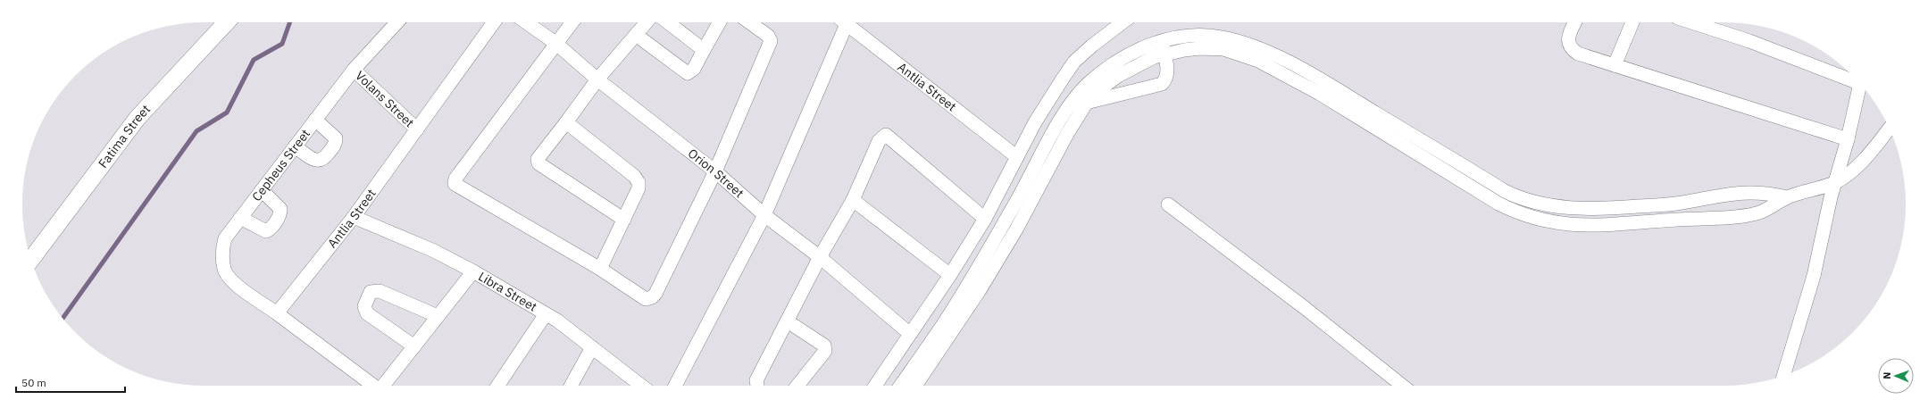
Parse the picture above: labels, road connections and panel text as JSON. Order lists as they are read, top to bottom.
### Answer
{
  "streets": {
    "street": [
      "Antlia Street",
      "Volans Street",
      "Fatima Street",
      "Cepheus Street",
      "Orion Street",
      "Libra Street"
    ]
  },
  "crossings": [
    ["Antlia Street", "Volans Street"],
    ["Antlia Street", "Cepheus Street"],
    ["Antlia Street", "Libra Street"],
    ["Volans Street", "Cepheus Street"]
  ],
  "scale_bar": "50 m",
  "north": "left"
}
